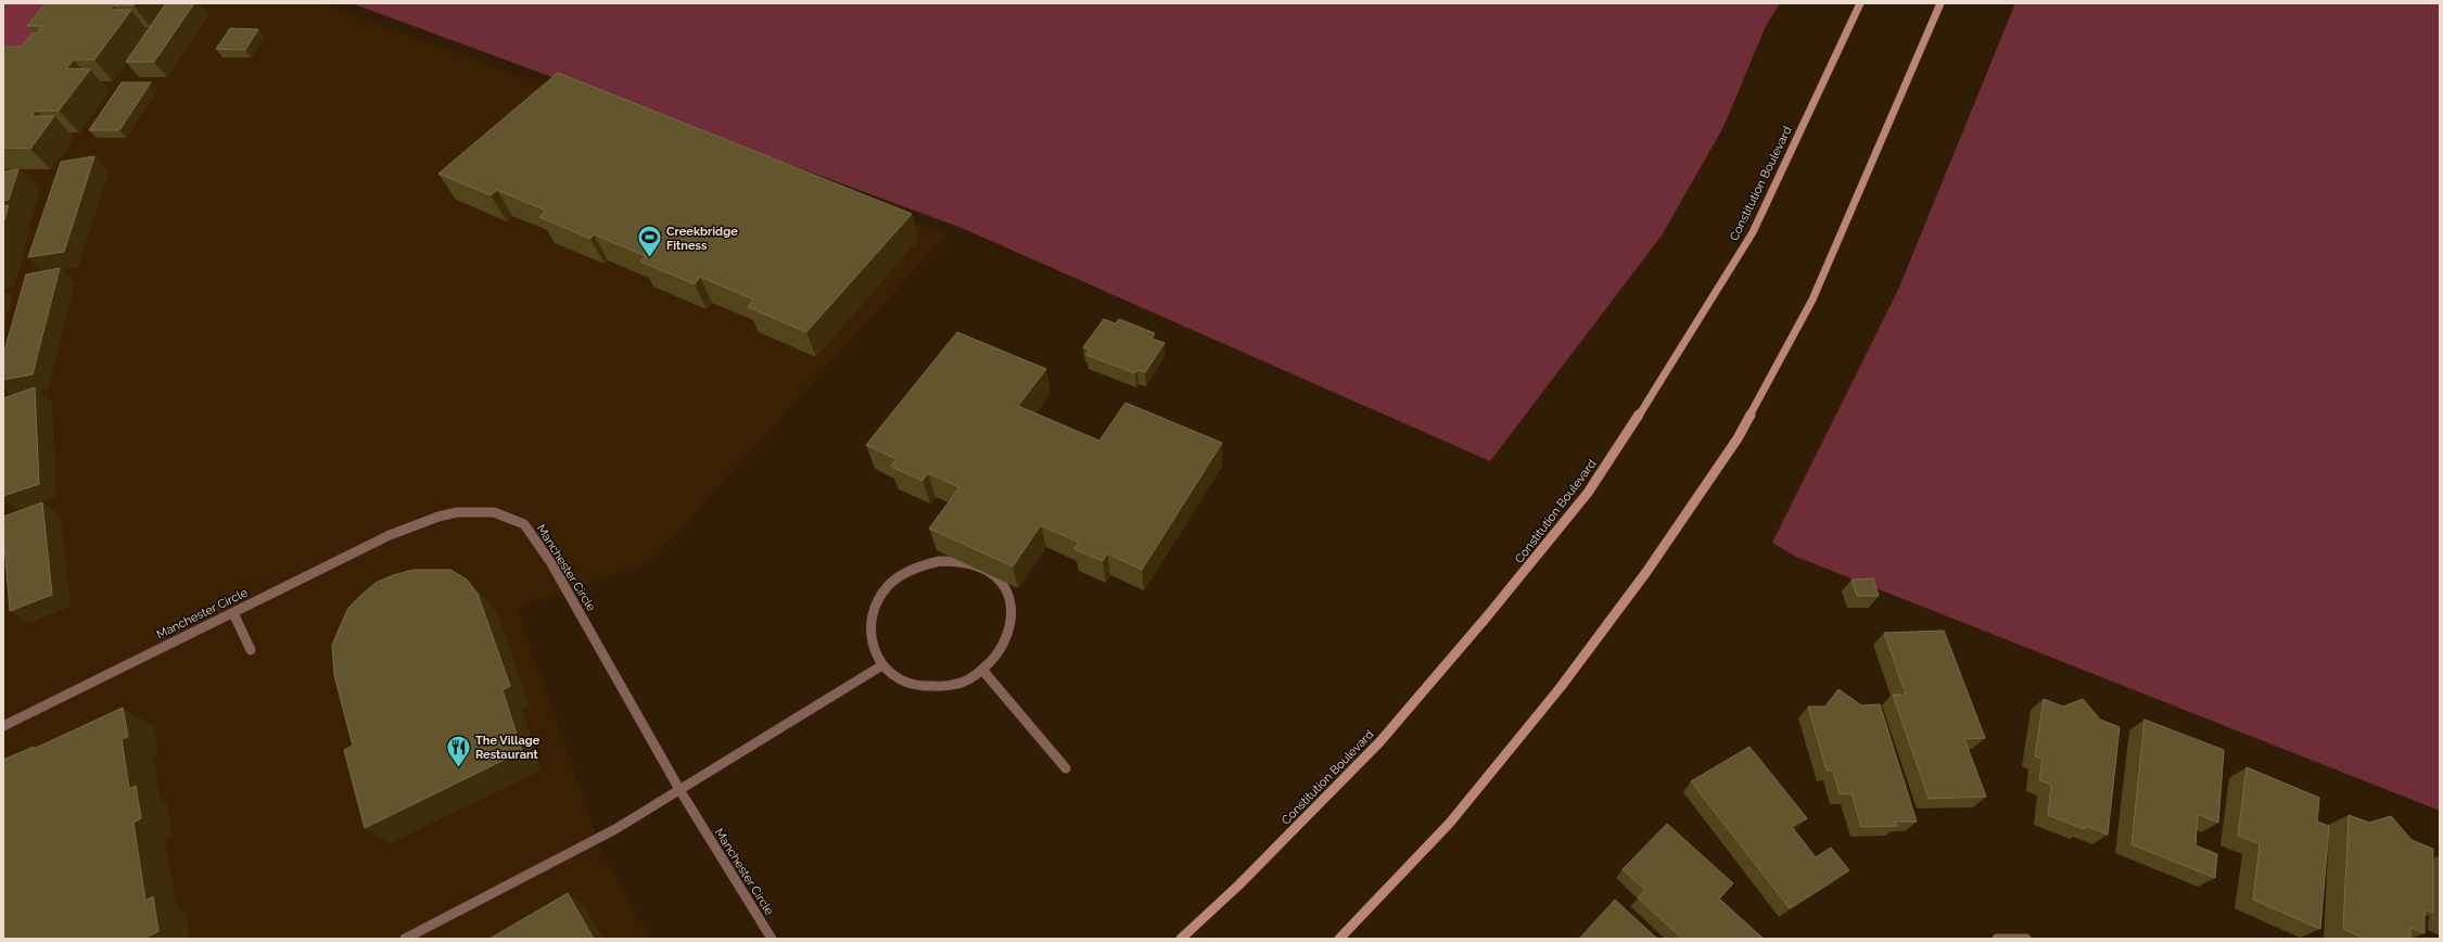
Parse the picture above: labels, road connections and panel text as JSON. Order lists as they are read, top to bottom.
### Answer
{
  "streets": {
    "main road": ["Constitution Boulevard"],
    "street": ["Manchester Circle"]
  },
  "places": {
    "sports": ["Creekbridge Fitness"],
    "restaurant": ["The Village Restaurant"]
  }
}
